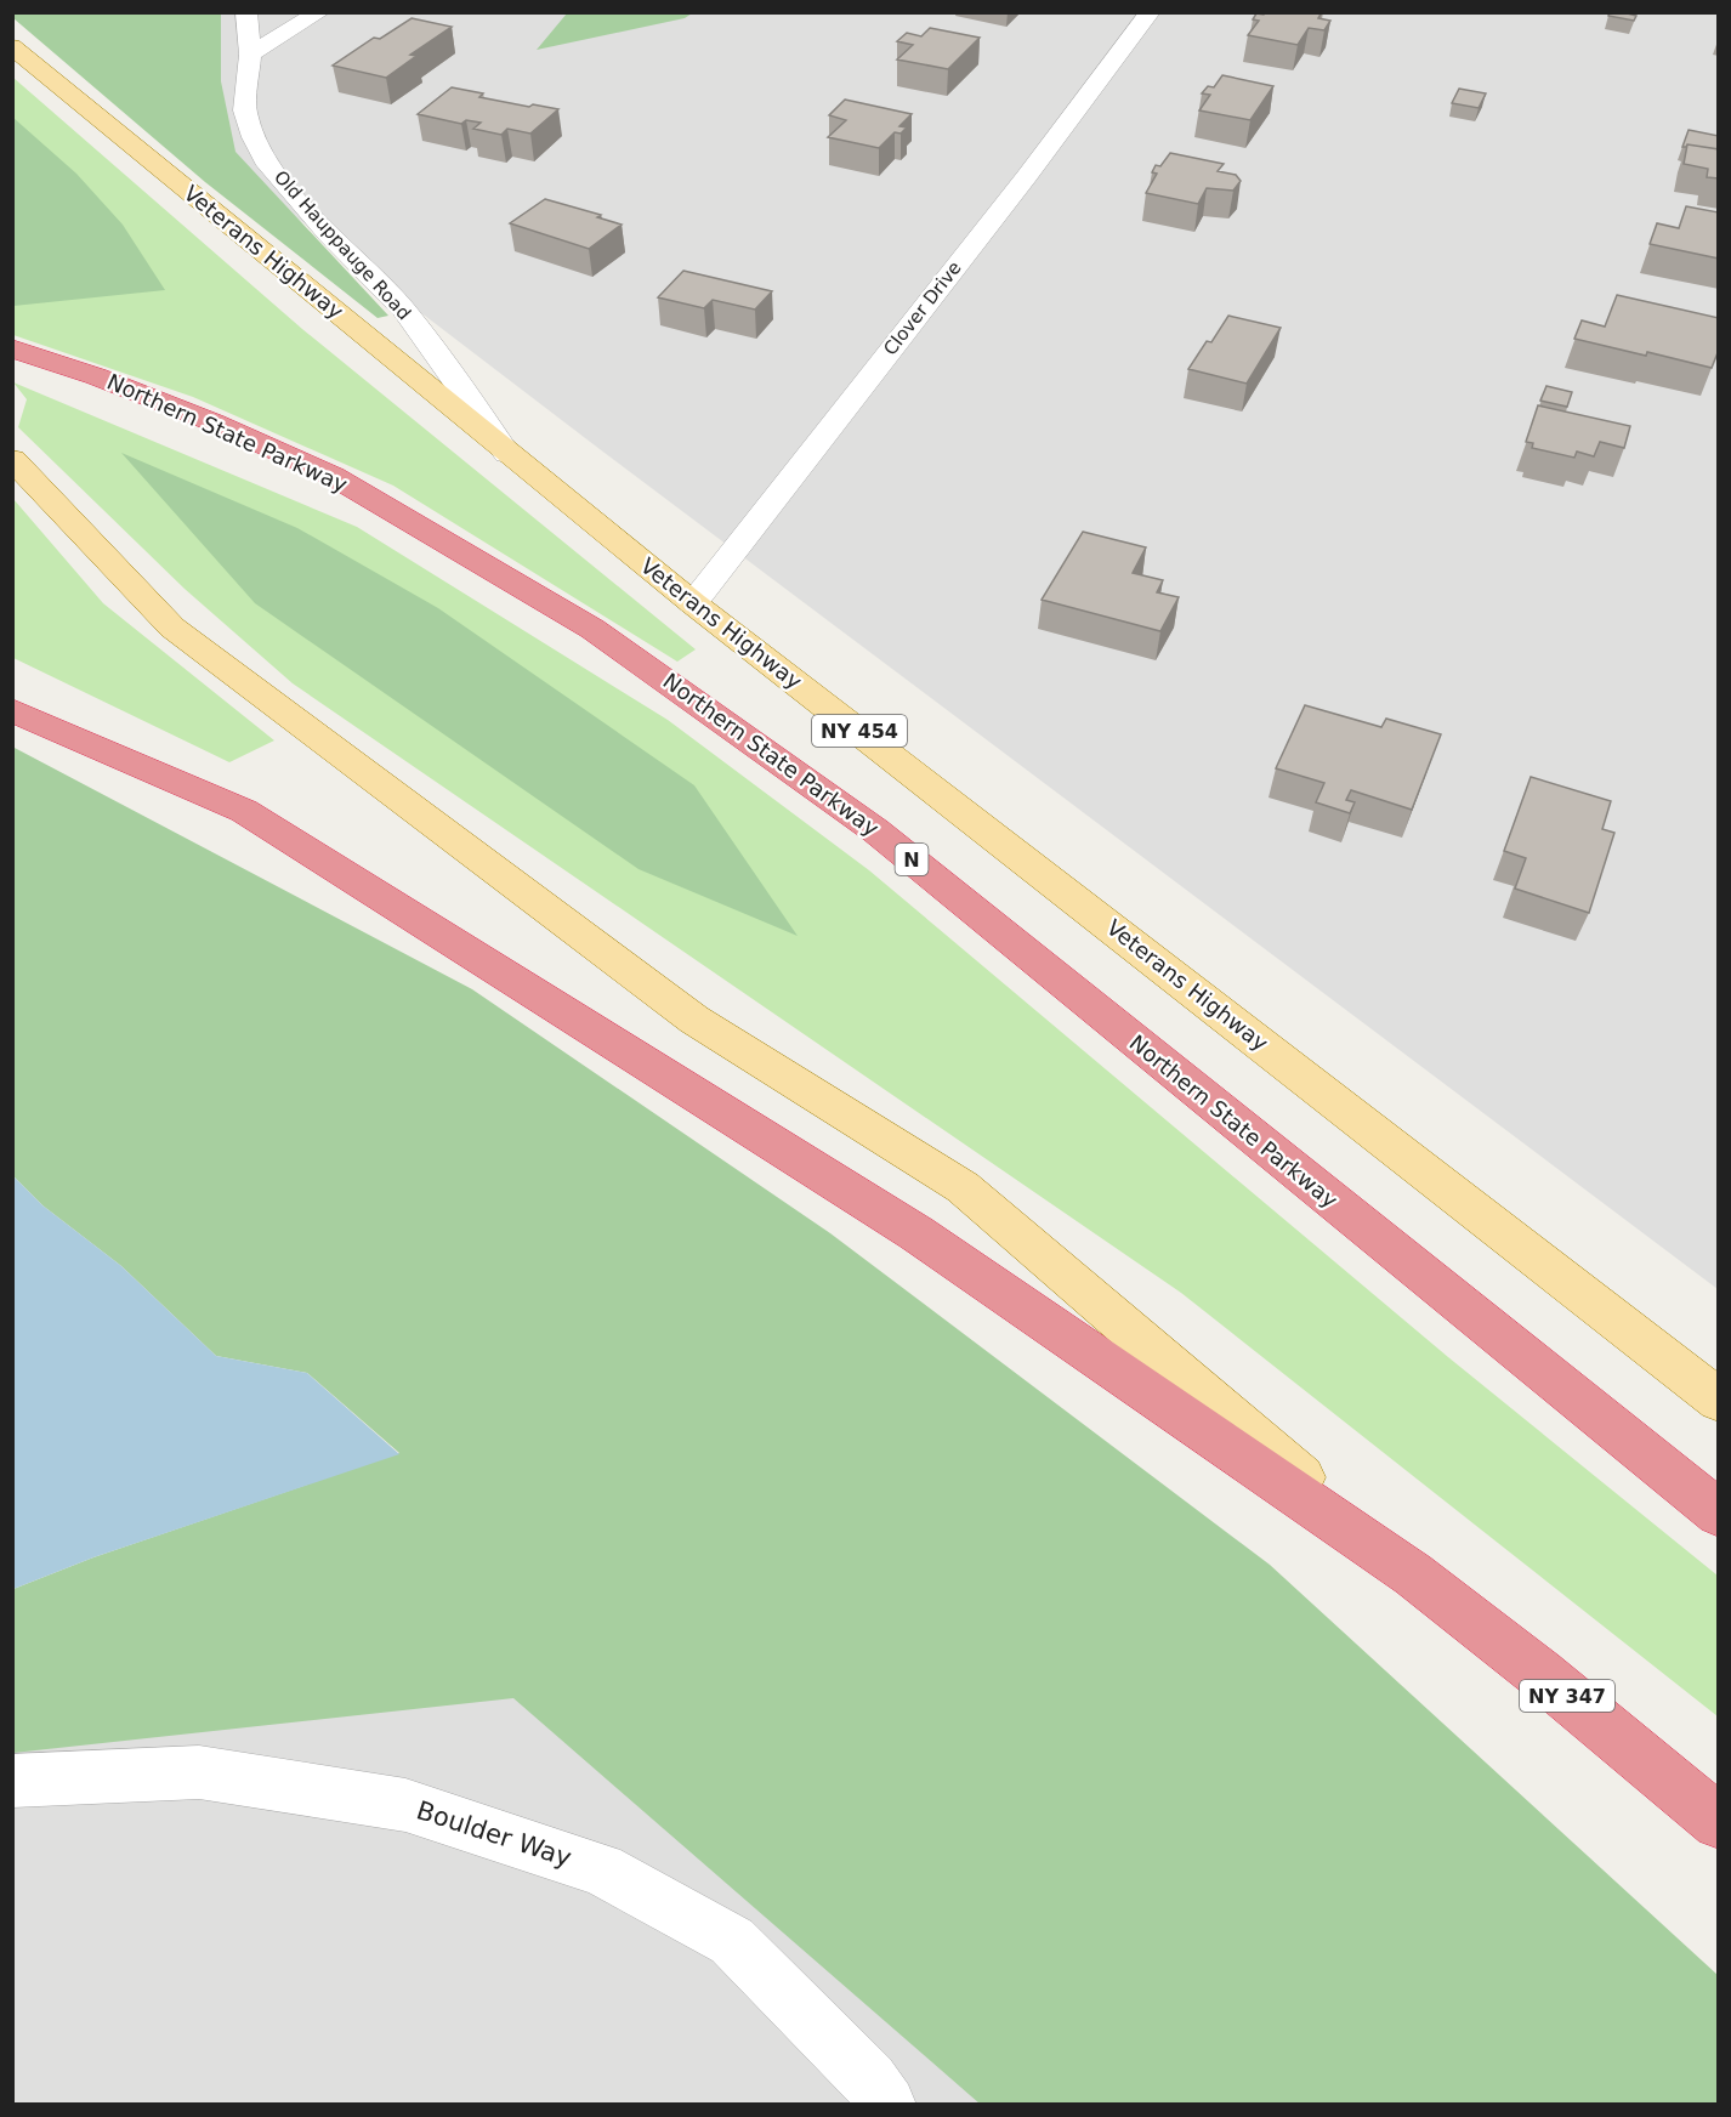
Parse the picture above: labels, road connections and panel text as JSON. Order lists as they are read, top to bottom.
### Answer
{
  "streets": {
    "highway": ["Northern State Parkway", "N", "NY 347"],
    "main road": ["Veterans Highway", "NY 454"],
    "street": ["Old Hauppauge Road", "Clover Drive", "Boulder Way"]
  },
  "crossings": [
    ["Old Hauppauge Road", "Veterans Highway"],
    ["Veterans Highway", "Clover Drive"]
  ]
}
